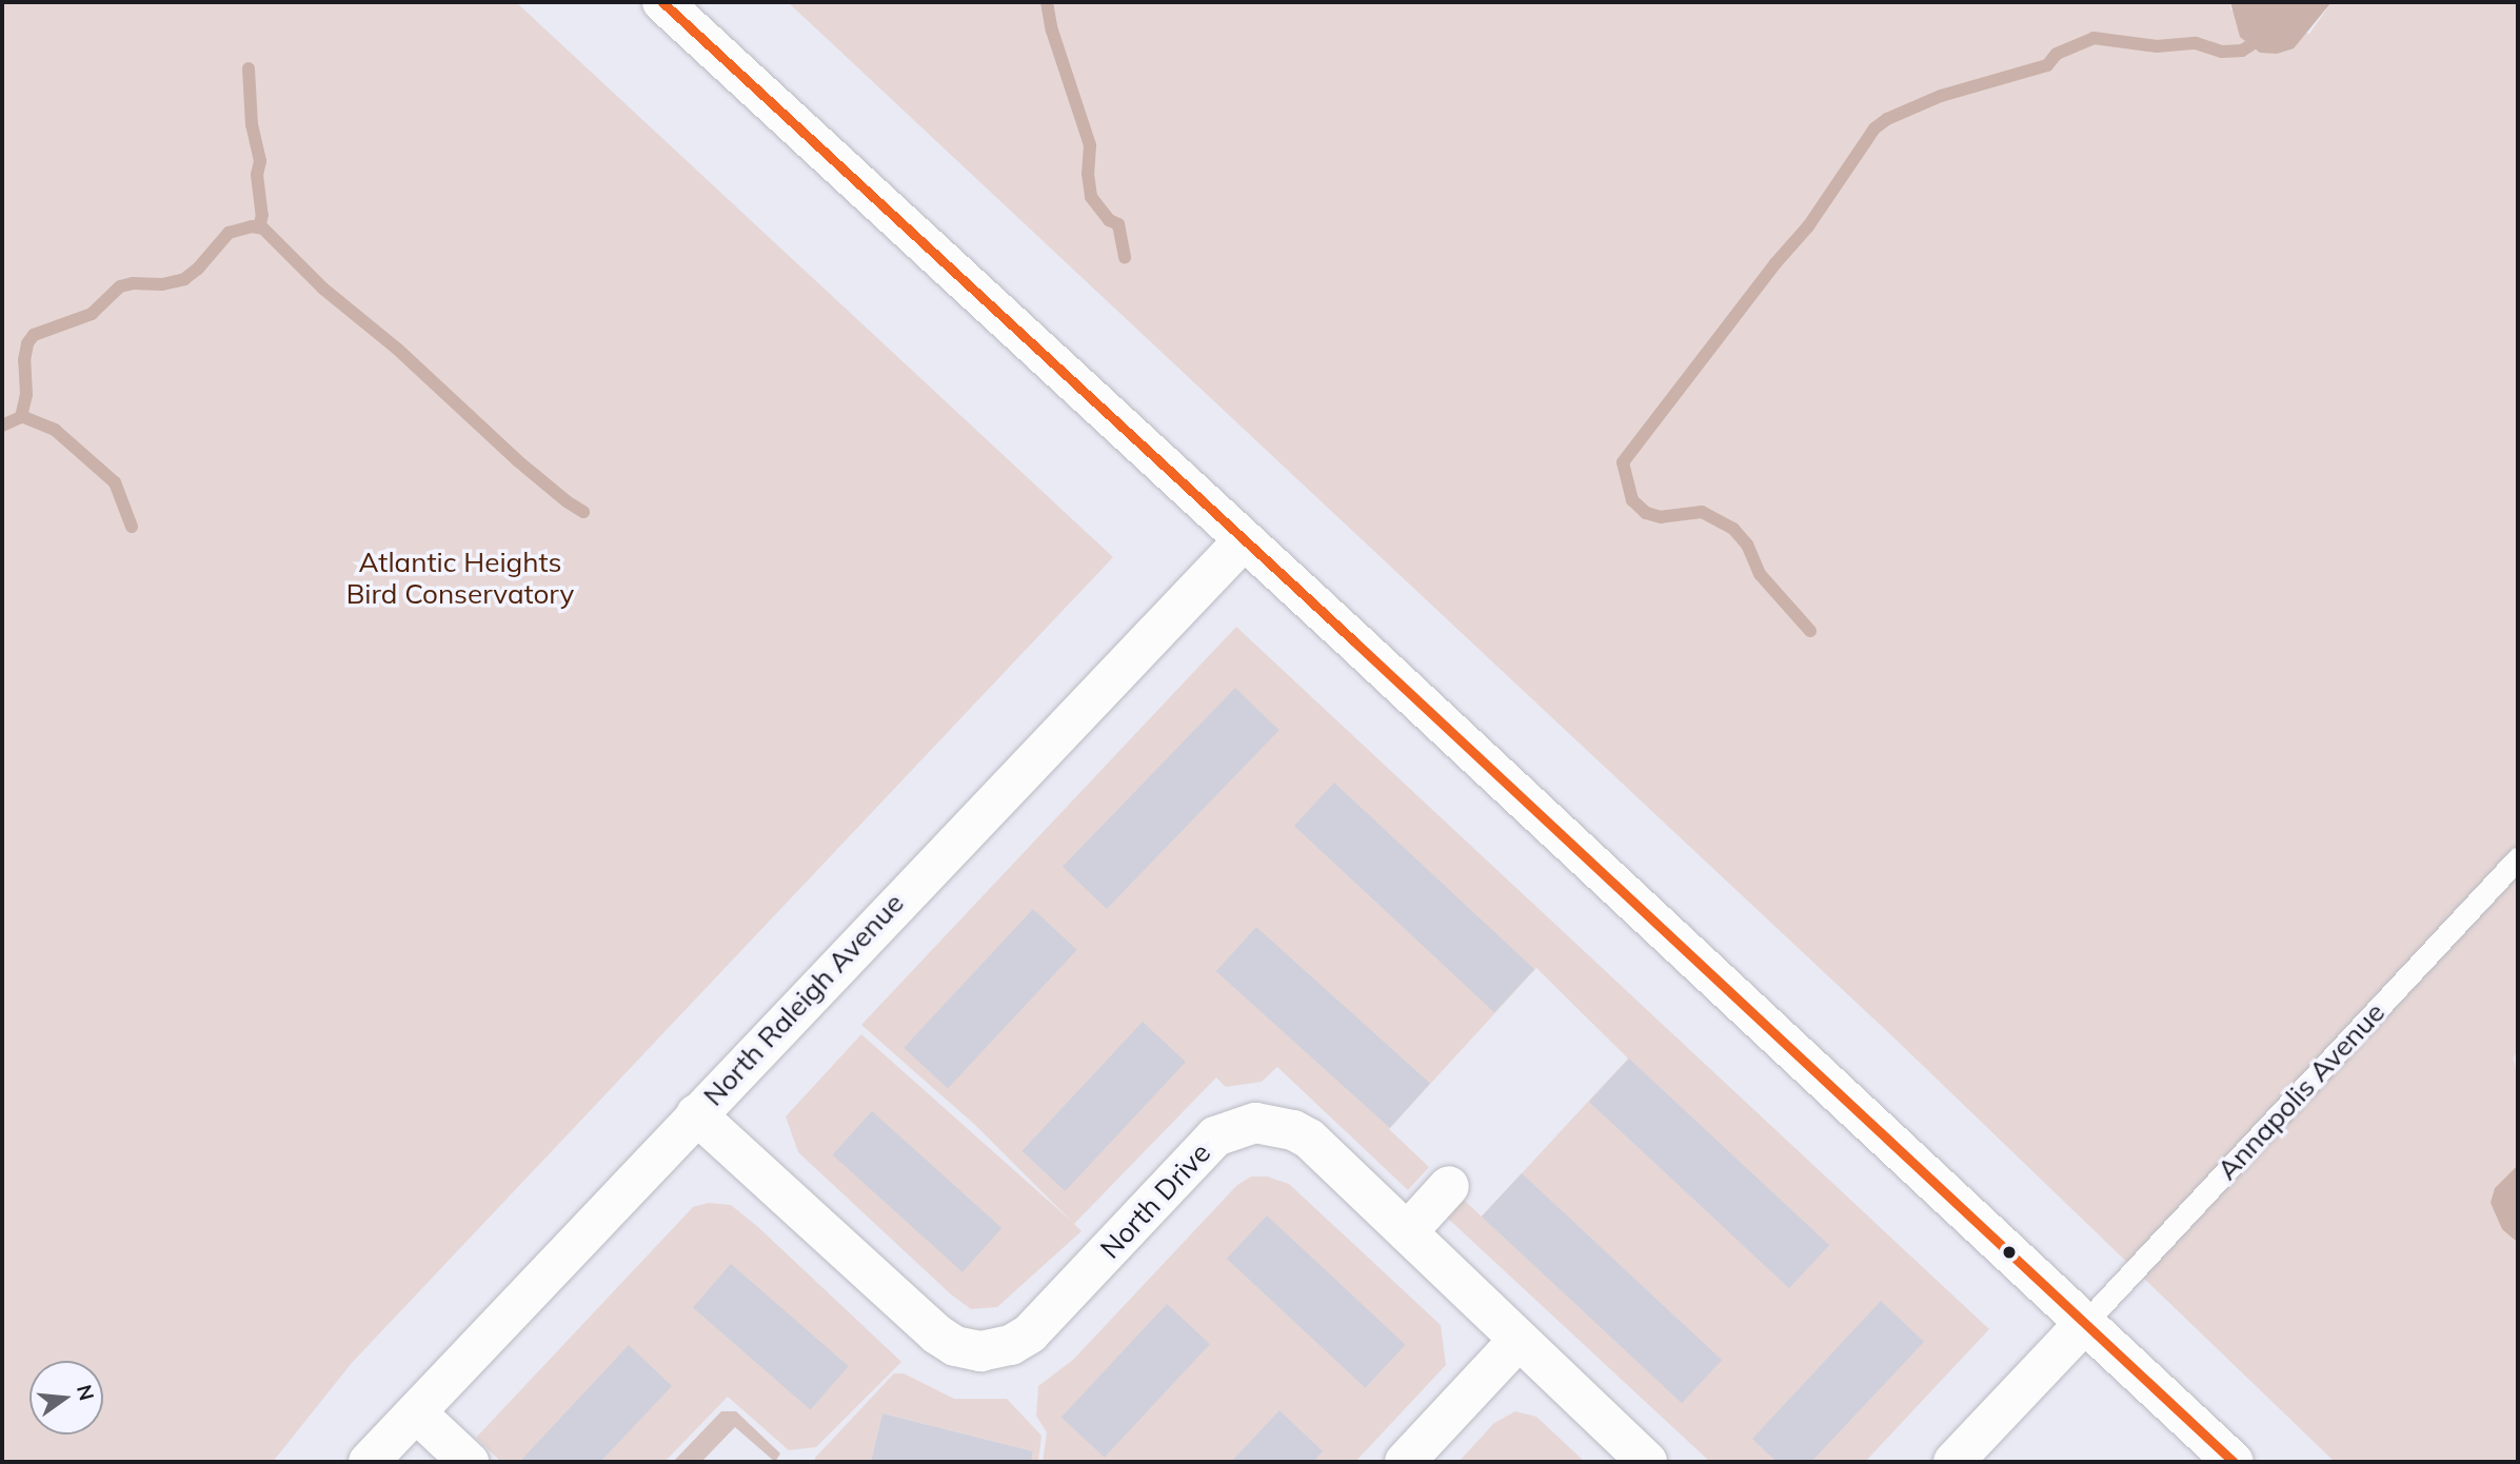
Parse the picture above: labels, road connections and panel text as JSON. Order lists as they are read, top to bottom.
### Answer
{
  "streets": {
    "street": ["North Raleigh Avenue", "North Drive"],
    "lane": ["Annapolis Avenue"]
  },
  "crossings": [
    ["North Raleigh Avenue", "North Drive"]
  ],
  "parks": ["Atlantic Heights Bird Conservatory"],
  "north": "right"
}
